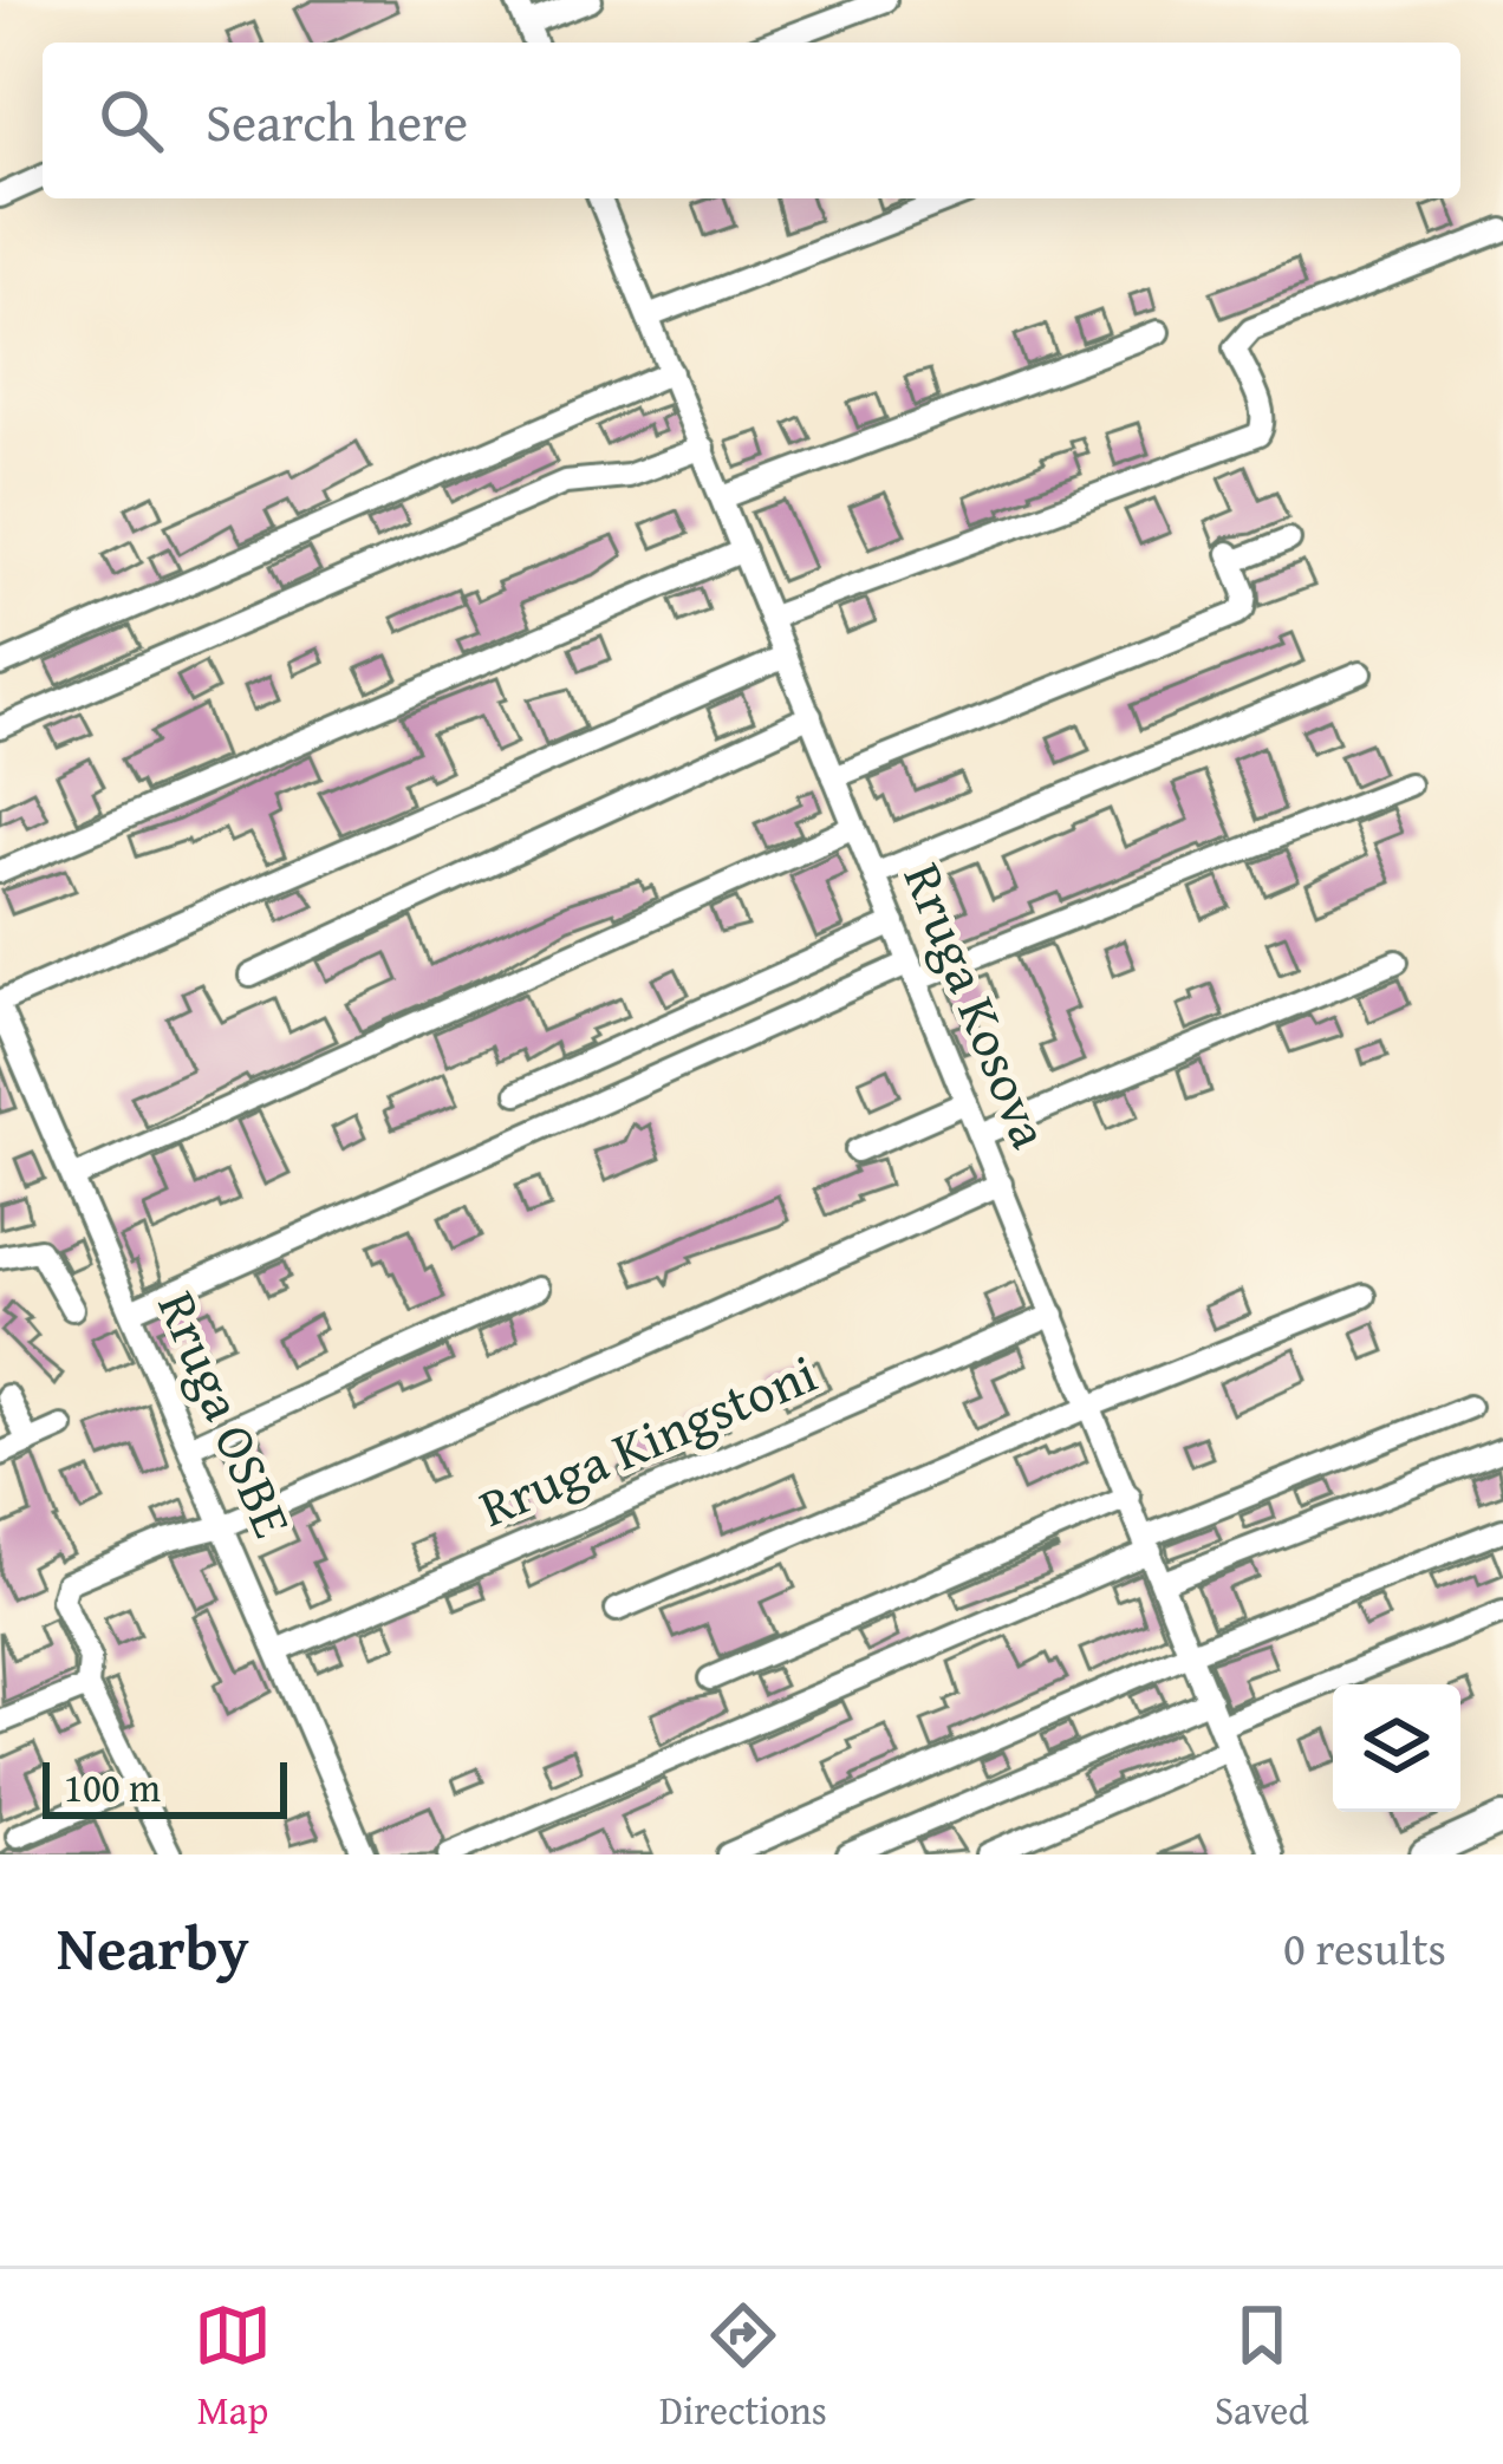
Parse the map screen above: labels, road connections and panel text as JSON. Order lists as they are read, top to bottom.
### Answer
{
  "streets": {
    "street": ["Rruga Kosova", "Rruga OSBE", "Rruga Kingstoni"]
  },
  "crossings": [
    ["Rruga Kosova", "Rruga Kingstoni"],
    ["Rruga OSBE", "Rruga Kingstoni"]
  ],
  "scale_bar": "100 m",
  "page": {
    "search": "Search here",
    "scale": "100 m",
    "heading": ["Nearby", "0 results"],
    "nav": ["Map", "Directions", "Saved"]
  }
}
